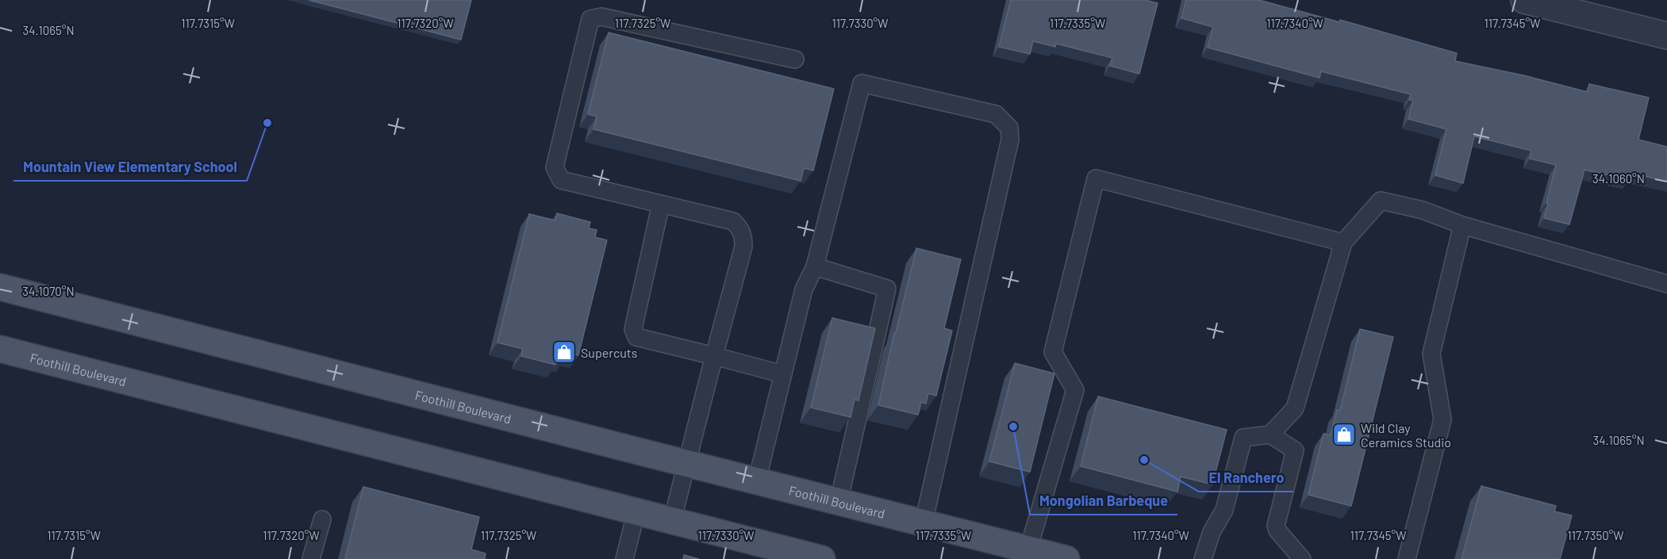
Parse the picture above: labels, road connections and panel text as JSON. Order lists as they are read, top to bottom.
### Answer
{
  "streets": {
    "main road": ["Foothill Boulevard"]
  },
  "places": {
    "other": ["Mountain View Elementary School", "Mongolian Barbeque", "El Ranchero"],
    "shop": ["Supercuts", "Wild Clay Ceramics Studio"]
  },
  "coordinates": [
    "117.7315°W",
    "117.7320°W",
    "117.7325°W",
    "117.7330°W",
    "117.7335°W",
    "117.7340°W",
    "117.7345°W",
    "34.1065°N",
    "34.1060°N",
    "34.1070°N",
    "117.7350°W"
  ]
}
